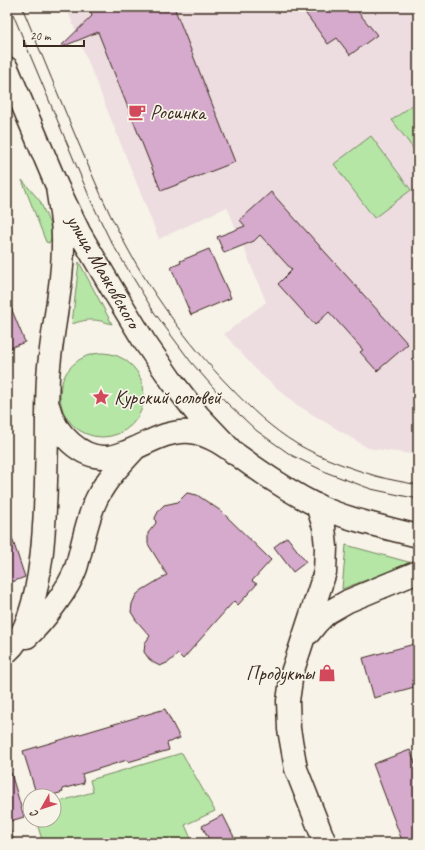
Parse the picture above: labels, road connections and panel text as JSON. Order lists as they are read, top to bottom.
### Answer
{
  "streets": {
    "main road": ["улица Маяковского"]
  },
  "places": {
    "cafe": ["Росинка"],
    "place": ["Курский соловей"],
    "shop": ["Продукты"]
  },
  "scale_bar": "20 m",
  "north": "bottom left"
}
